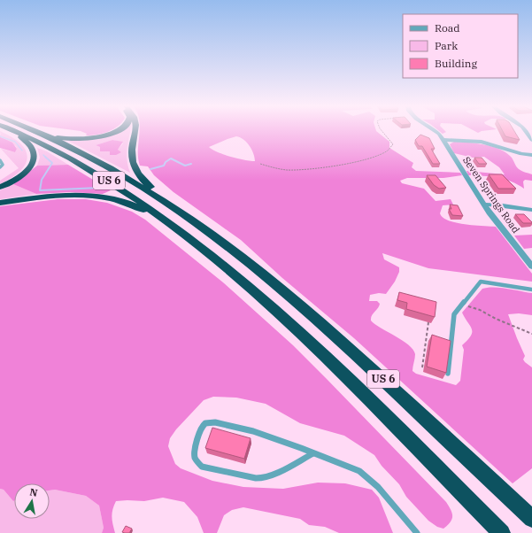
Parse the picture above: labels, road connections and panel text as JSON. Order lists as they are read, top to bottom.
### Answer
{
  "streets": {
    "highway": ["US 6"],
    "street": ["Seven Springs Road"]
  },
  "legend": ["Road", "Park", "Building"],
  "north": "top"
}
